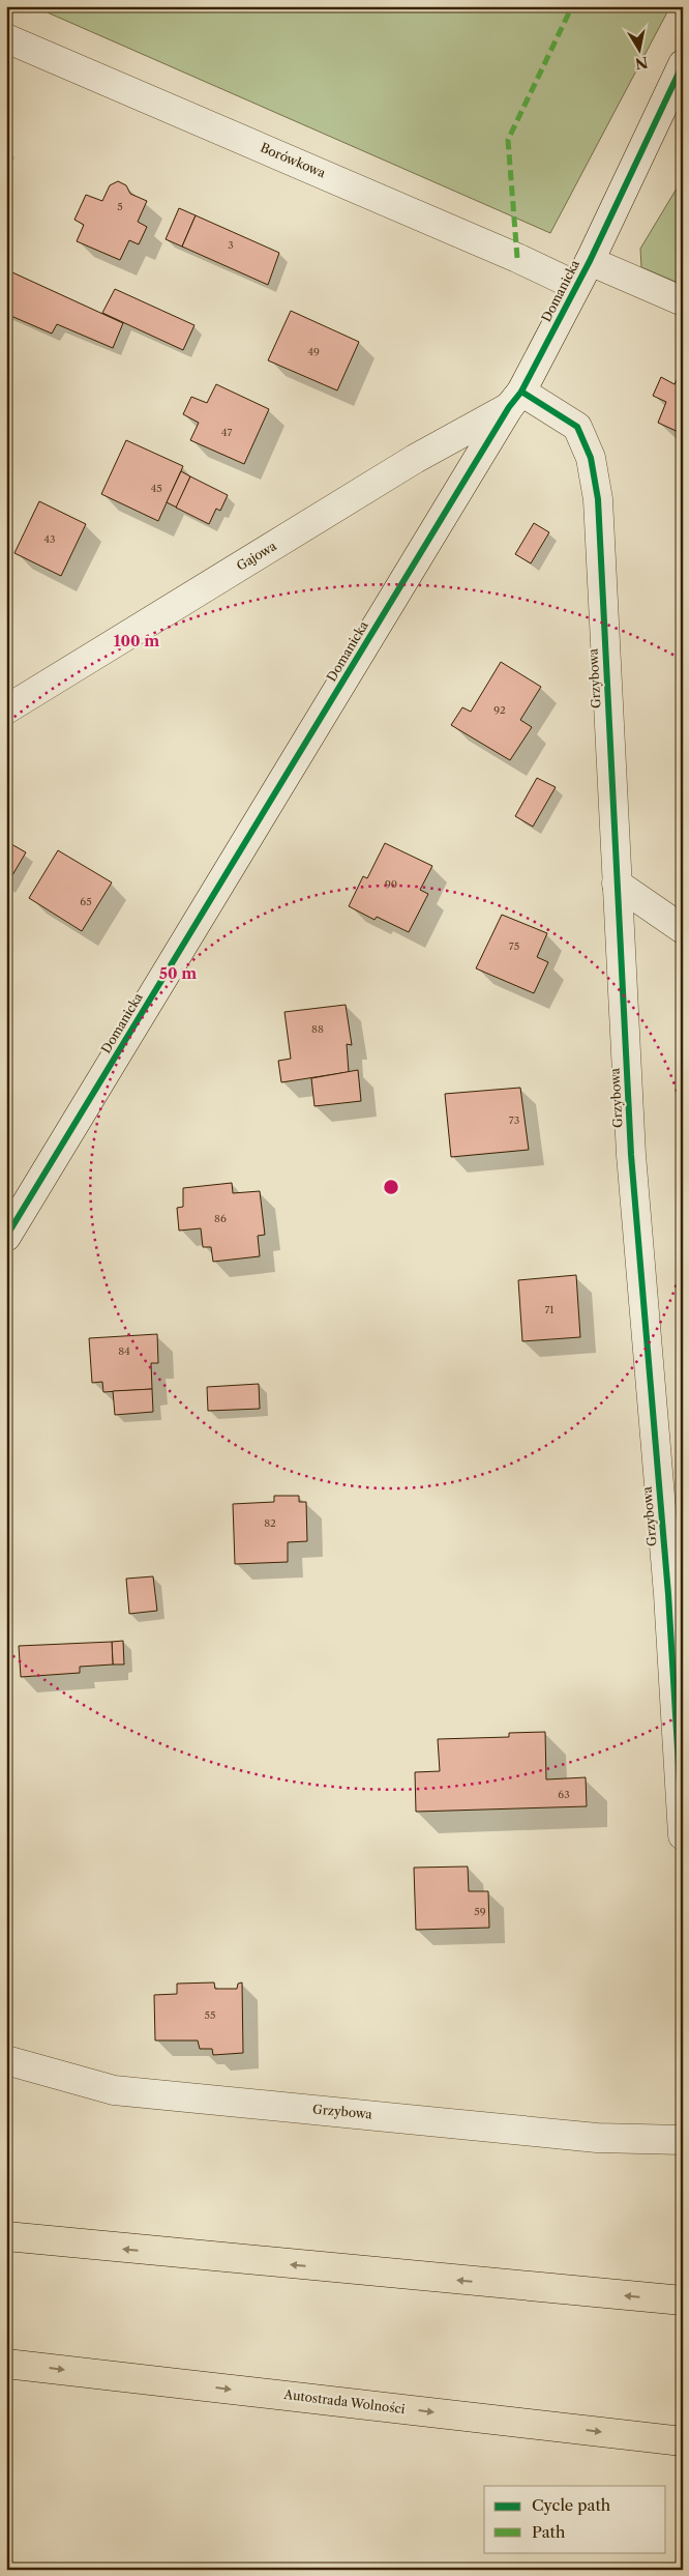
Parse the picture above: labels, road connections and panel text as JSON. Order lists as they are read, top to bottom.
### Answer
{
  "streets": {
    "highway": ["Autostrada Wolności"],
    "street": [
      "Borówkowa",
      "Domanicka",
      "Gajowa",
      "Grzybowa"
    ]
  },
  "crossings": [
    ["Borówkowa", "Domanicka"],
    ["Domanicka", "Gajowa"],
    ["Domanicka", "Grzybowa"],
    ["Gajowa", "Grzybowa"]
  ],
  "house_numbers": [
    "5",
    "3",
    "49",
    "47",
    "45",
    "43",
    "92",
    "90",
    "65",
    "75",
    "88",
    "73",
    "86",
    "71",
    "84",
    "82",
    "63",
    "59",
    "55"
  ],
  "legend": ["Cycle path", "Path"],
  "north": "bottom",
  "rings": ["100 m", "50 m"]
}
